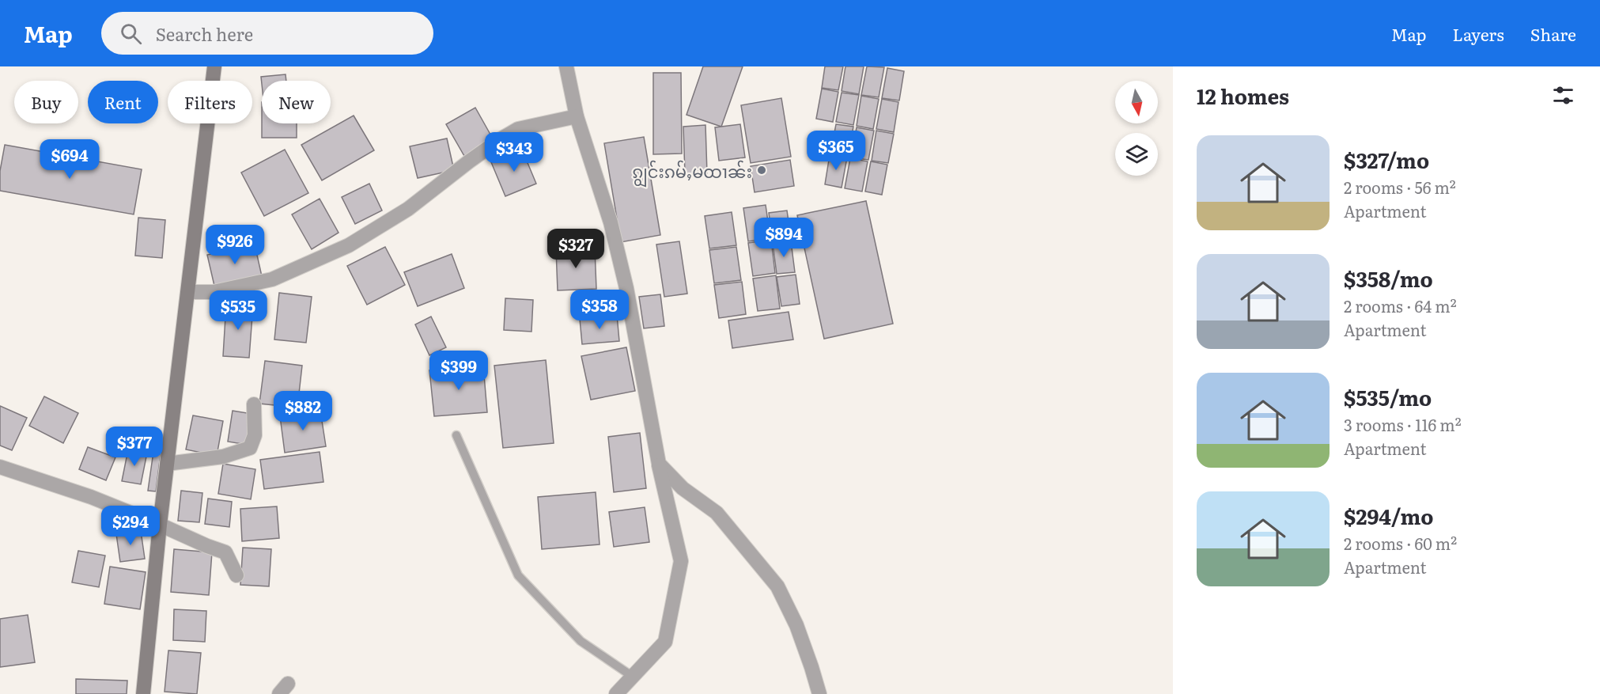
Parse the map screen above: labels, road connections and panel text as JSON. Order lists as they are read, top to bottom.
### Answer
{
  "places": ["ၵျွင်းၵမ်ႇမထၢၼ်း"],
  "north": "bottom",
  "page": {
    "header": "Map",
    "search": "Search here",
    "nav": ["Map", "Layers", "Share"],
    "heading": "12 homes",
    "chip": [
      "Buy",
      "Rent",
      "Filters",
      "New"
    ],
    "list": [
      {
        "name": "$327/mo",
        "note": "2 rooms · 56 m² · Apartment"
      },
      {
        "name": "$358/mo",
        "note": "2 rooms · 64 m² · Apartment"
      },
      {
        "name": "$535/mo",
        "note": "3 rooms · 116 m² · Apartment"
      },
      {
        "name": "$294/mo",
        "note": "2 rooms · 60 m² · Apartment"
      }
    ],
    "price": [
      "$365",
      "$343",
      "$694",
      "$894",
      "$926",
      "$327",
      "$358",
      "$535",
      "$399",
      "$882",
      "$377",
      "$294"
    ]
  }
}
